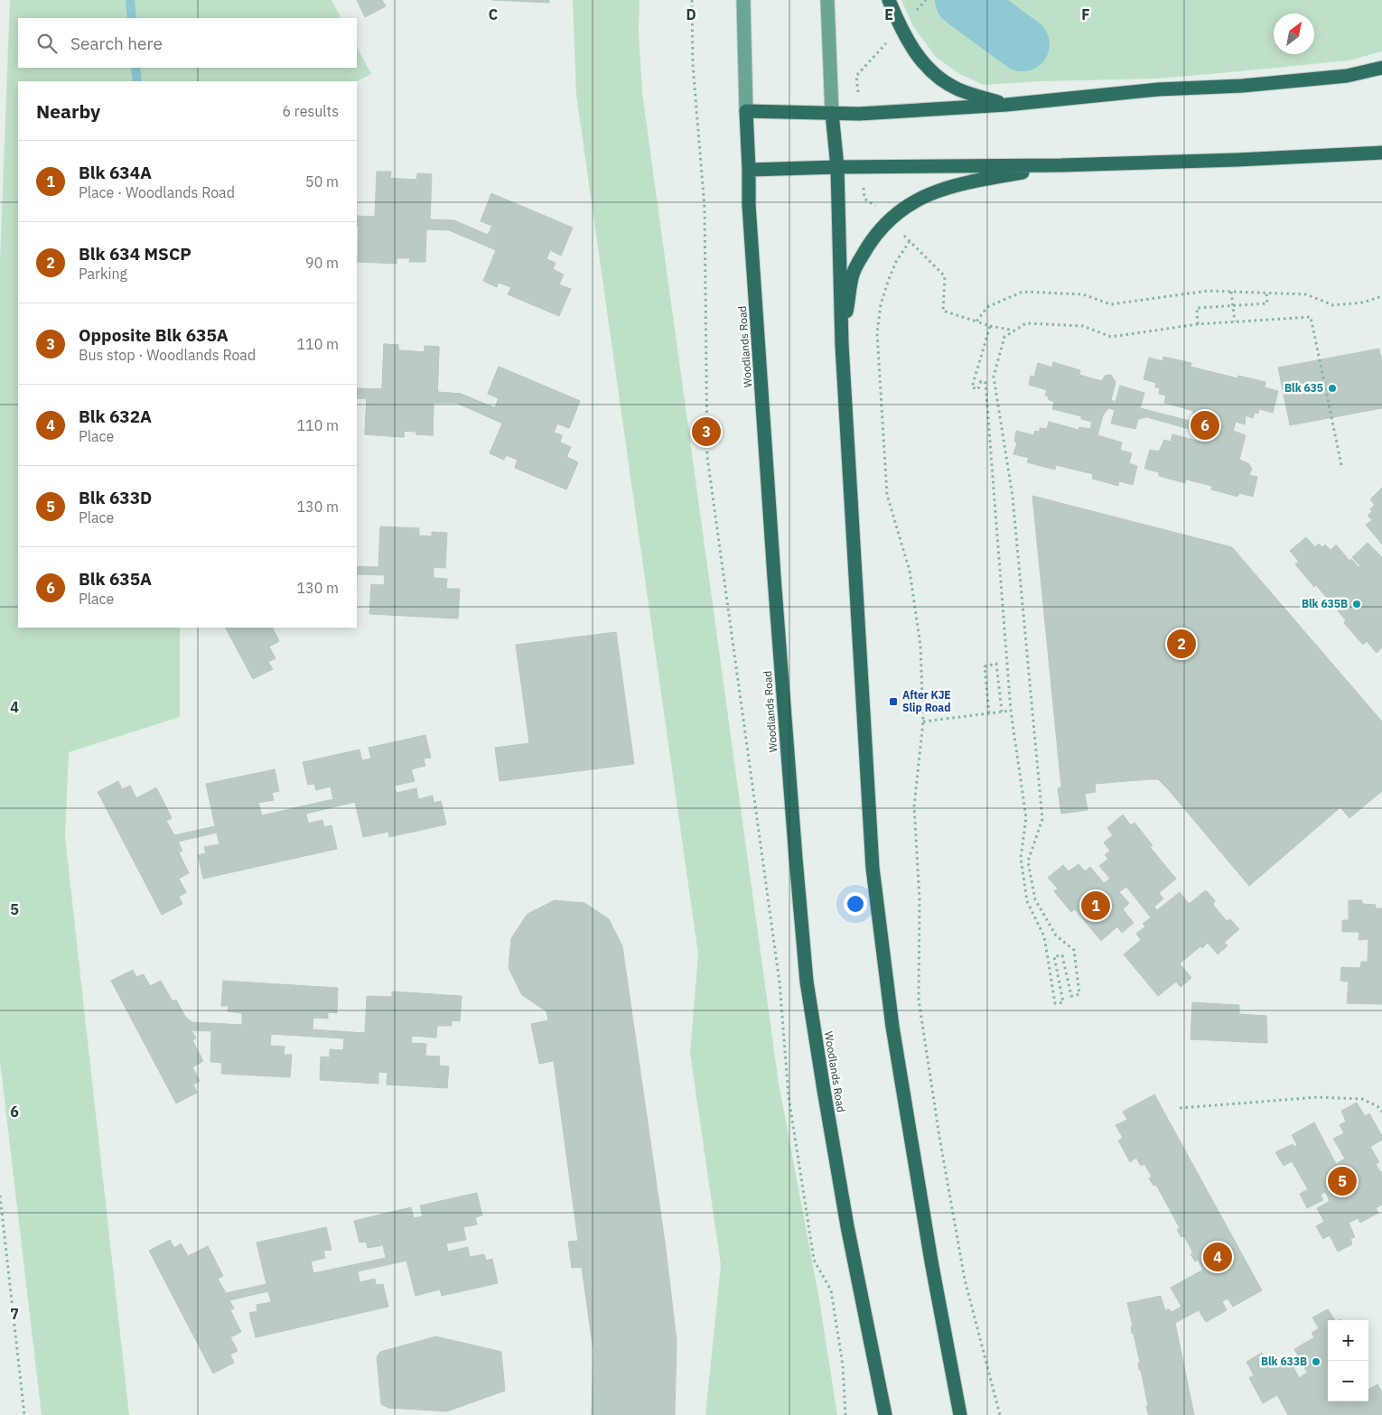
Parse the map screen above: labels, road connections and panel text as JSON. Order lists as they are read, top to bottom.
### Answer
{
  "streets": {
    "highway": ["Woodlands Road"]
  },
  "places": {
    "other": ["Blk 635", "Blk 635B", "Blk 633B"],
    "transit": ["After KJE Slip Road"]
  },
  "north": "top right",
  "page": {
    "search": "Search here",
    "heading": ["Nearby", "6 results"],
    "list": [
      {
        "mark": "1",
        "name": "Blk 634A",
        "note": "Place · Woodlands Road",
        "value": "50 m"
      },
      {
        "mark": "2",
        "name": "Blk 634 MSCP",
        "note": "Parking",
        "value": "90 m"
      },
      {
        "mark": "3",
        "name": "Opposite Blk 635A",
        "note": "Bus stop · Woodlands Road",
        "value": "110 m"
      },
      {
        "mark": "4",
        "name": "Blk 632A",
        "note": "Place",
        "value": "110 m"
      },
      {
        "mark": "5",
        "name": "Blk 633D",
        "note": "Place",
        "value": "130 m"
      },
      {
        "mark": "6",
        "name": "Blk 635A",
        "note": "Place",
        "value": "130 m"
      }
    ],
    "pins": [
      "6",
      "3",
      "2",
      "1",
      "5",
      "4"
    ],
    "map_buttons": ["+", "−"]
  },
  "grid": {
    "columns": [
      "C",
      "D",
      "E",
      "F"
    ],
    "rows": [
      "4",
      "5",
      "6",
      "7"
    ]
  }
}
